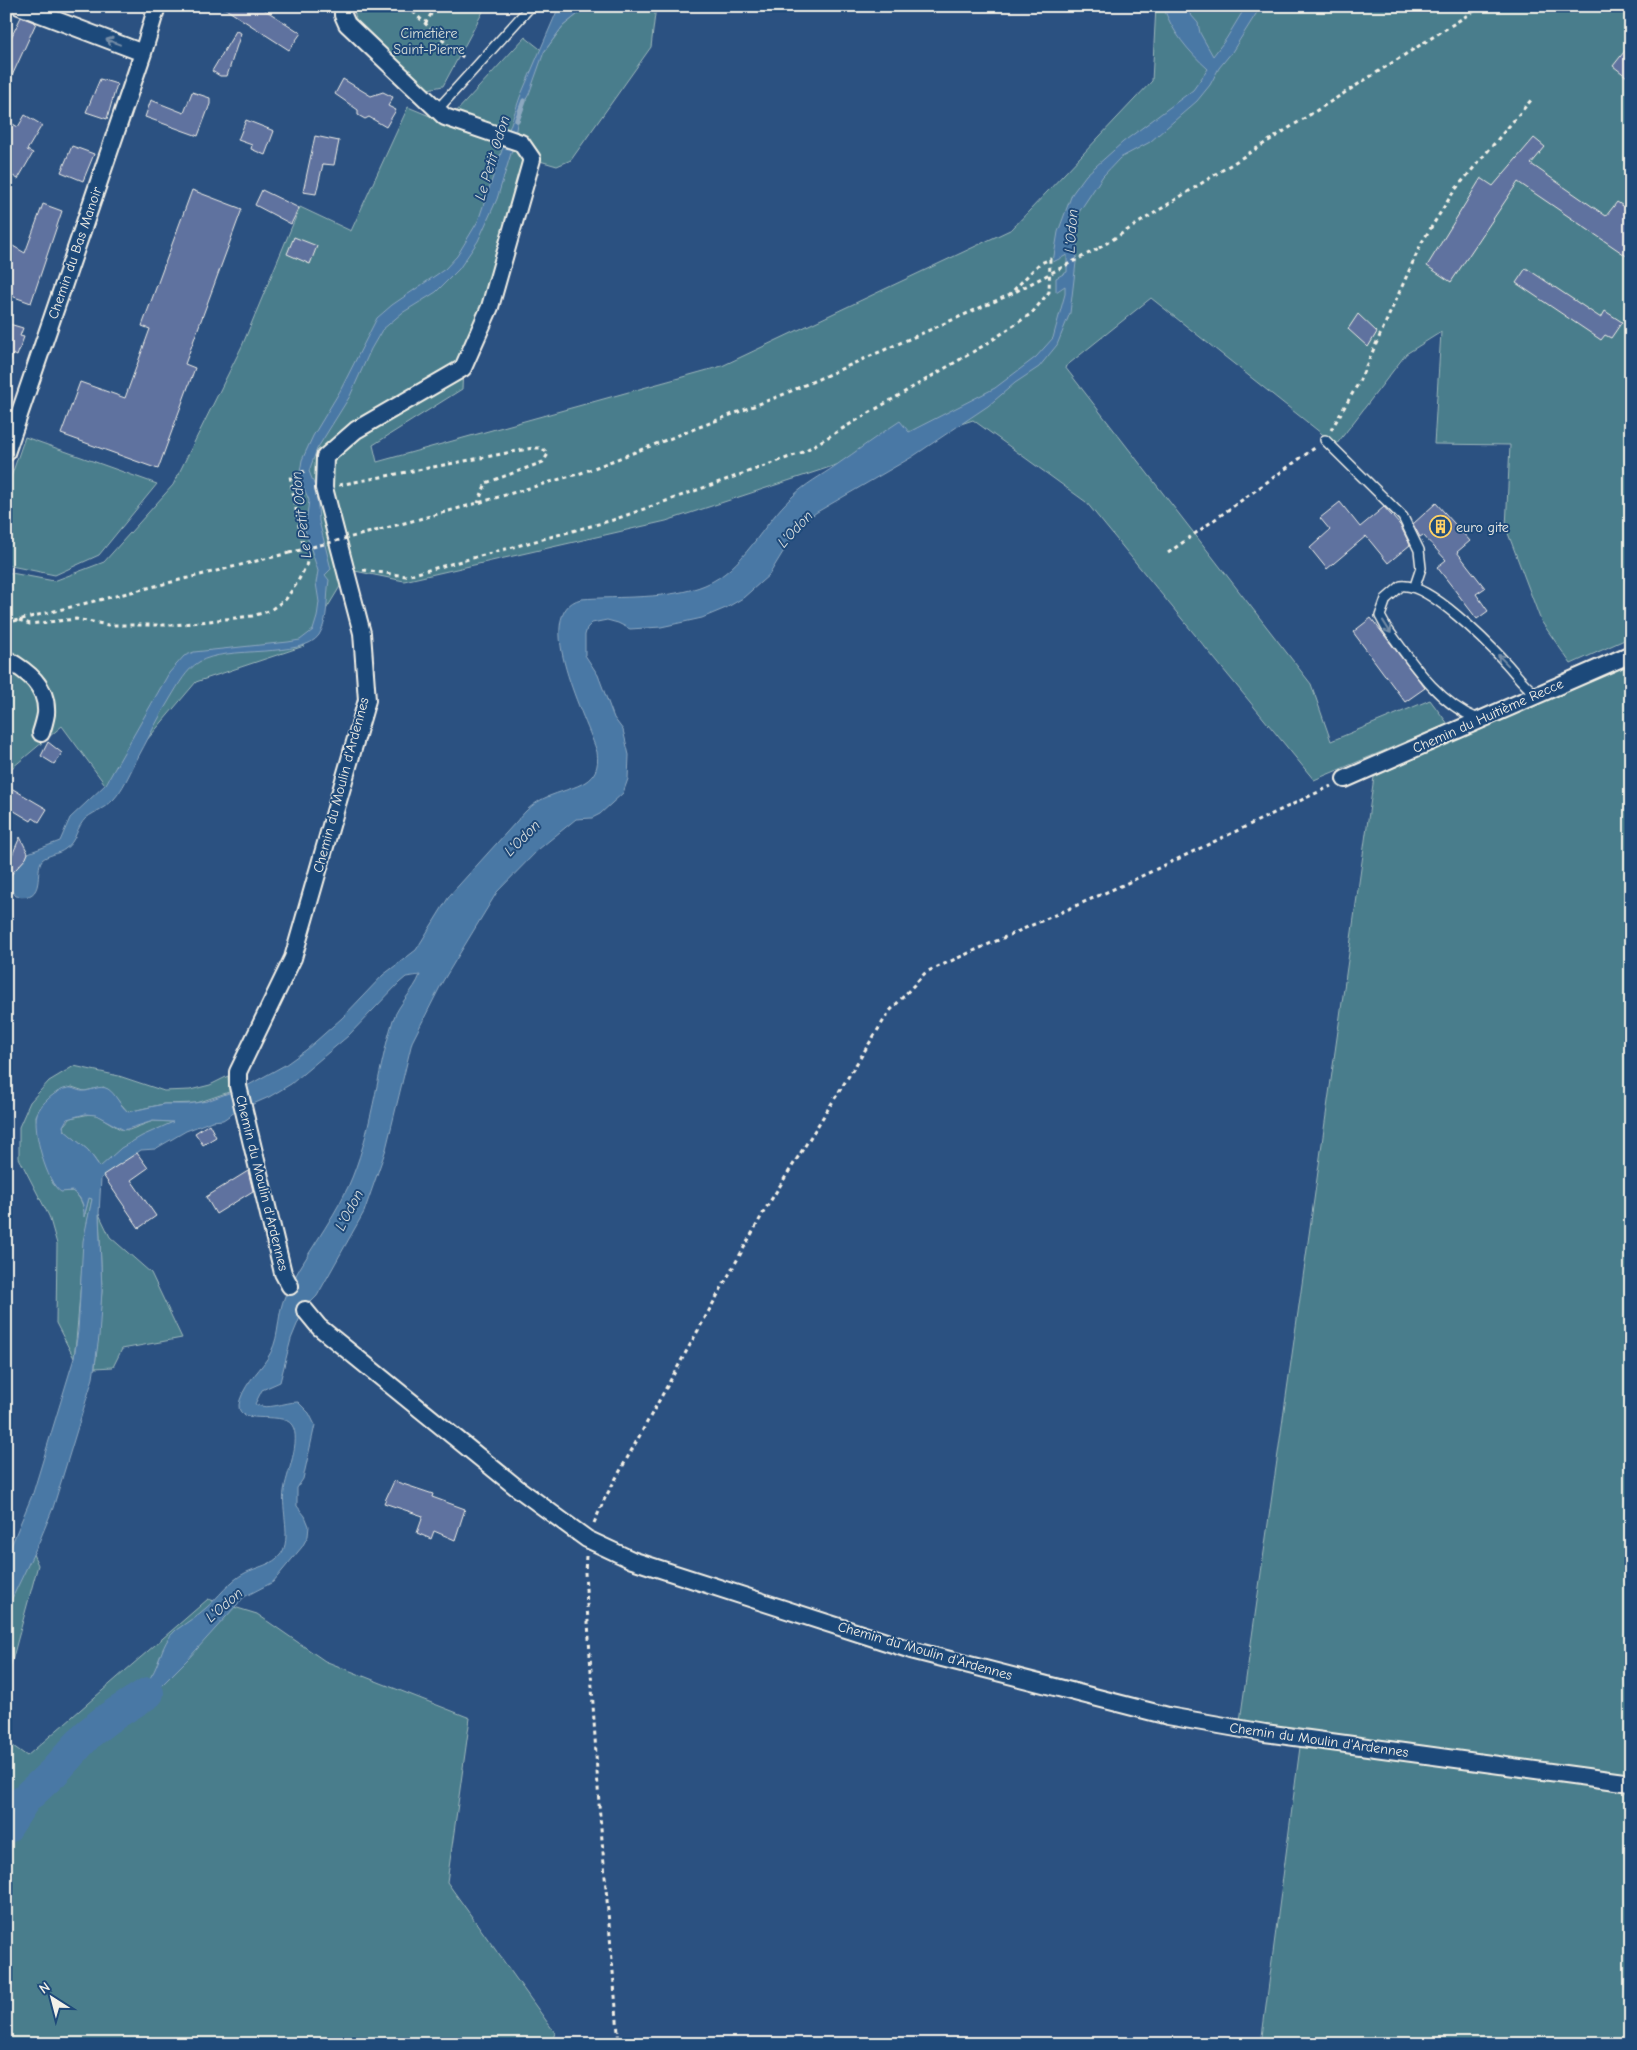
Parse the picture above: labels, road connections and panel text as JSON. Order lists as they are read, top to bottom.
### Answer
{
  "streets": {
    "street": ["Chemin du Bas Manoir", "Chemin du Huitième Recce", "Chemin du Moulin d'Ardennes"]
  },
  "water": ["Le Petit Odon", "L'Odon"],
  "parks": ["Cimetière Saint-Pierre"],
  "places": {
    "building": ["euro gite"]
  },
  "north": "top left"
}
